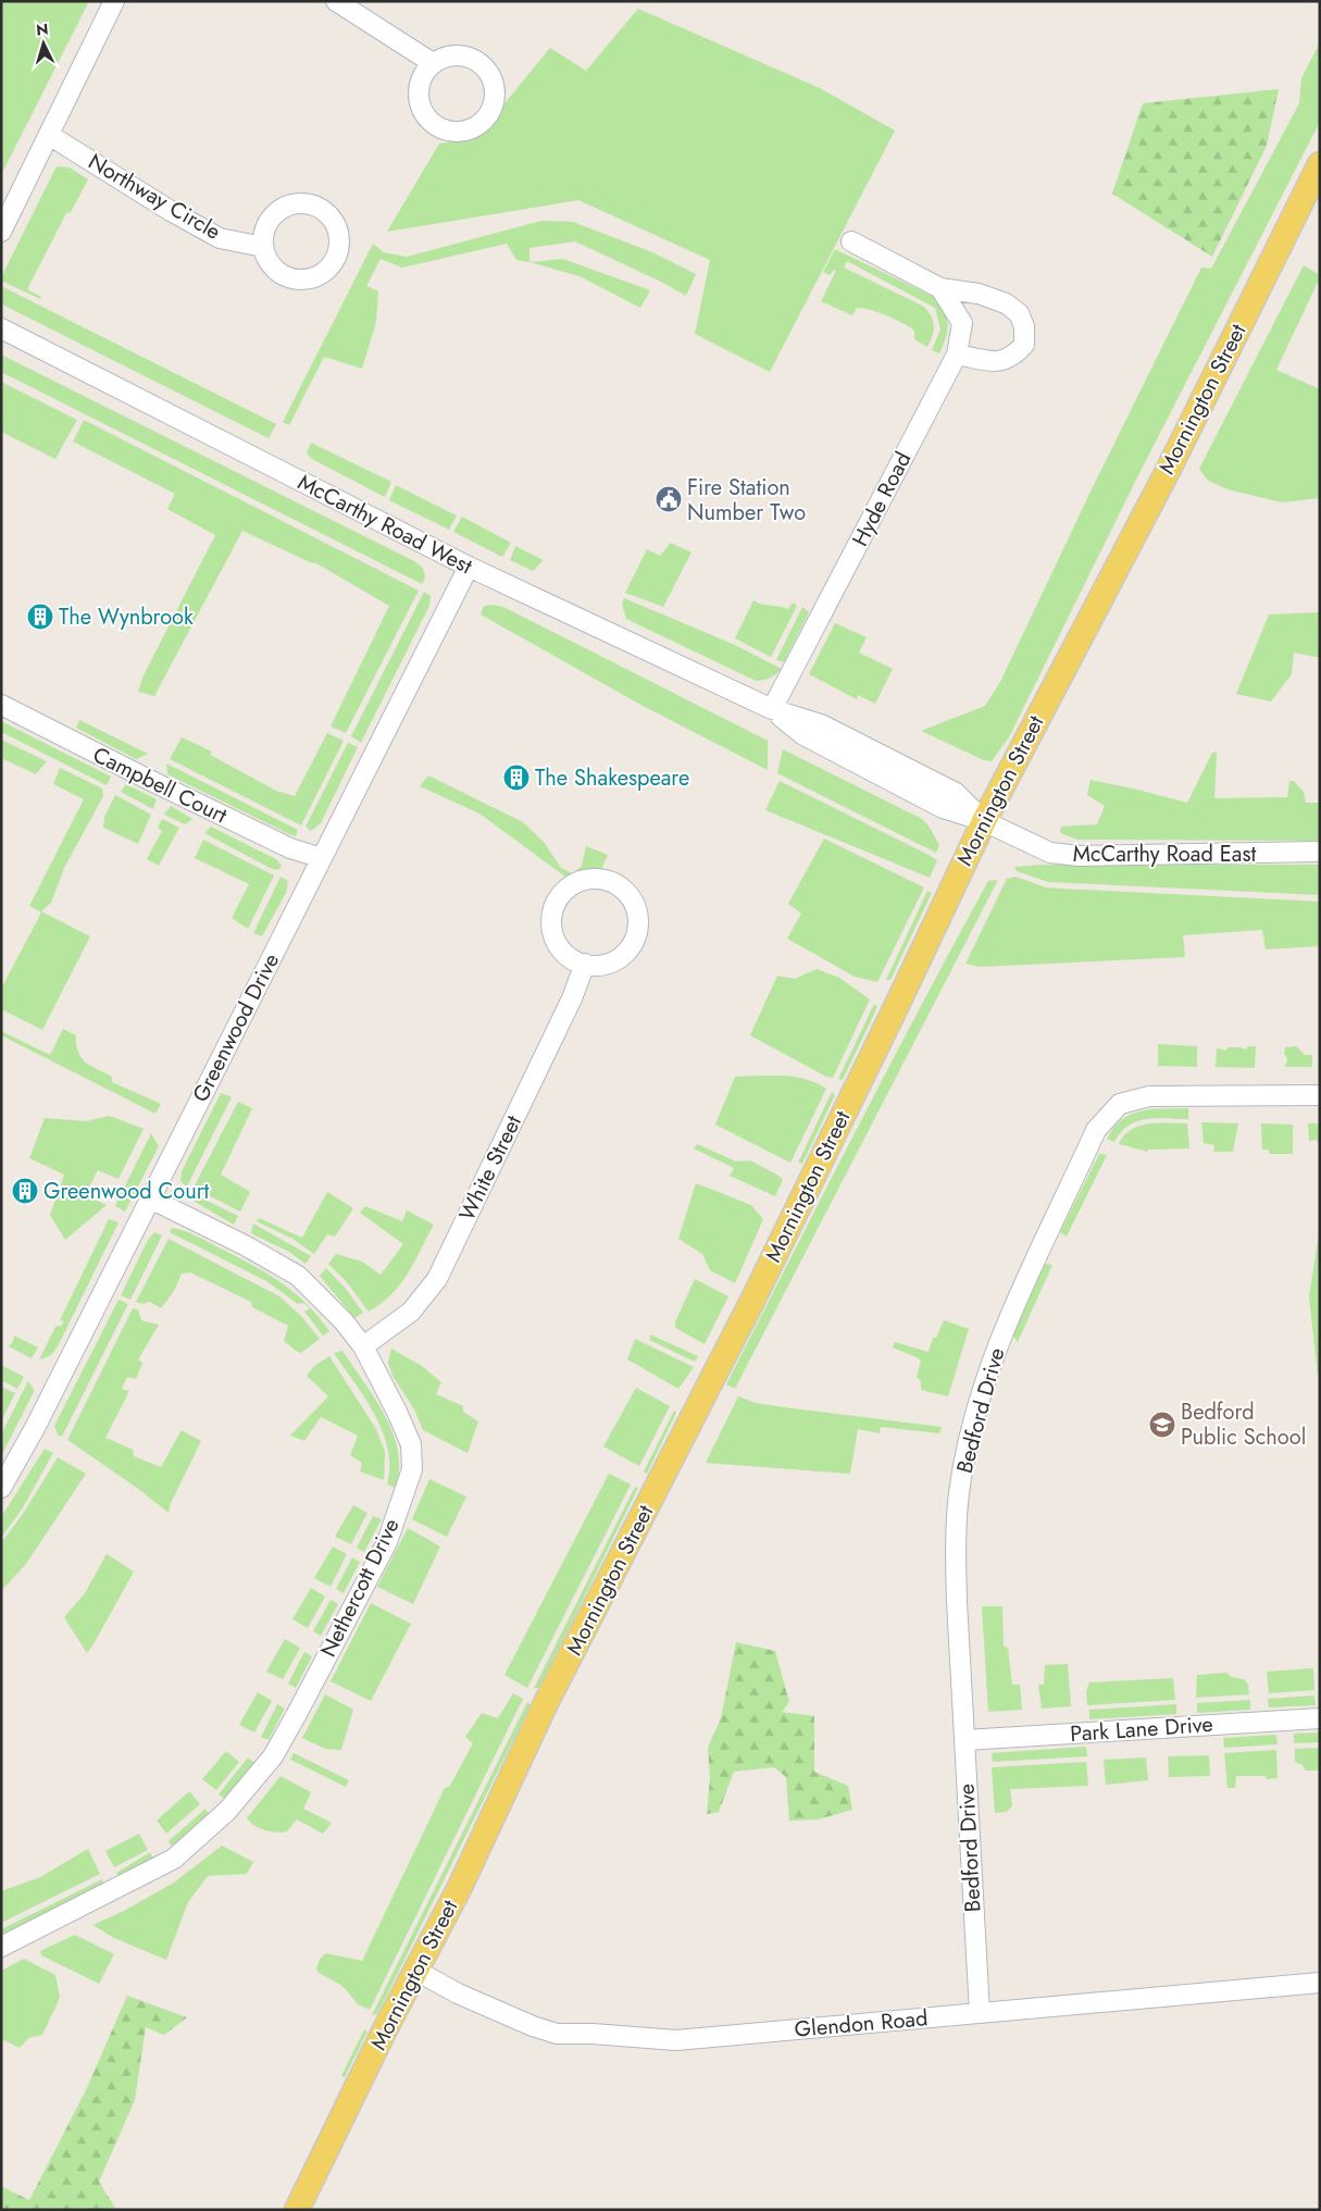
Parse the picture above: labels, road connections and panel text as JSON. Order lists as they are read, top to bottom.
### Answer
{
  "streets": {
    "main road": ["Mornington Street"],
    "street": [
      "Northway Circle",
      "Hyde Road",
      "McCarthy Road West",
      "Campbell Court",
      "McCarthy Road East",
      "Greenwood Drive",
      "White Street",
      "Bedford Drive",
      "Nethercott Drive",
      "Park Lane Drive",
      "Glendon Road"
    ]
  },
  "crossings": [
    ["Mornington Street", "McCarthy Road West"],
    ["Mornington Street", "McCarthy Road East"],
    ["Mornington Street", "Glendon Road"],
    ["Hyde Road", "McCarthy Road West"],
    ["McCarthy Road West", "McCarthy Road East"],
    ["McCarthy Road West", "Greenwood Drive"],
    ["Campbell Court", "Greenwood Drive"],
    ["Greenwood Drive", "Nethercott Drive"],
    ["White Street", "Nethercott Drive"],
    ["Bedford Drive", "Park Lane Drive"],
    ["Bedford Drive", "Glendon Road"]
  ],
  "places": {
    "public building": ["Fire Station Number Two"],
    "building": ["The Wynbrook", "The Shakespeare", "Greenwood Court"],
    "school or university": ["Bedford Public School"]
  },
  "north": "top"
}
